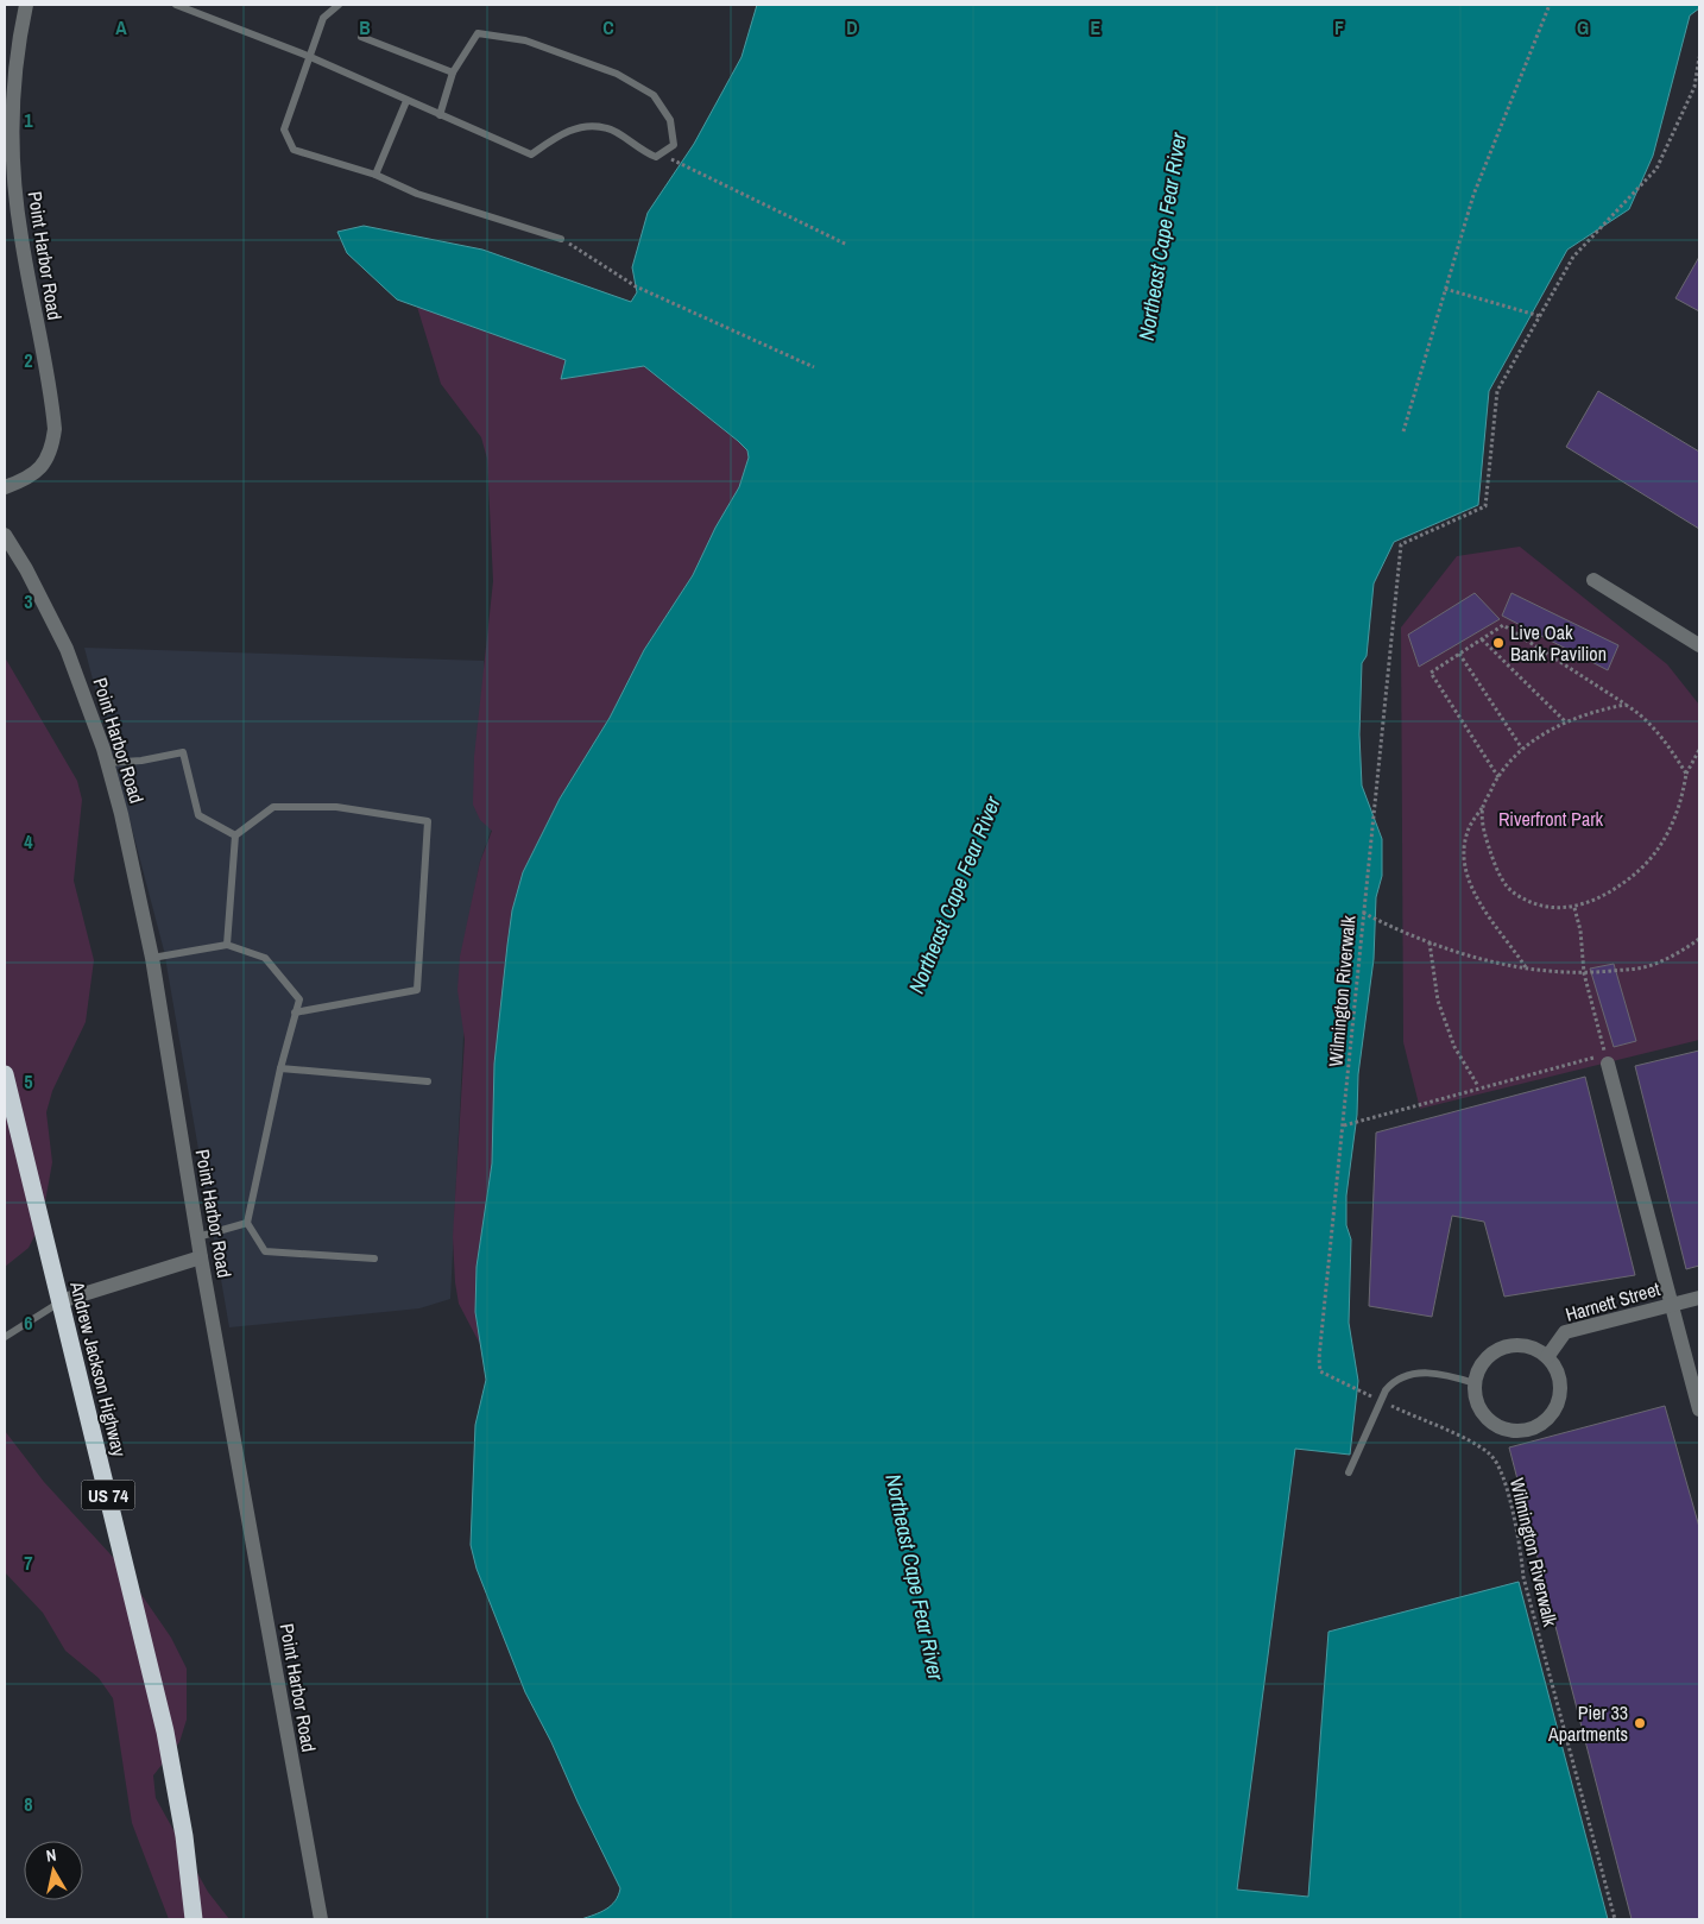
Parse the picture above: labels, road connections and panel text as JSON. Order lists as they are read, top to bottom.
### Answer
{
  "streets": {
    "highway": ["Andrew Jackson Highway", "US 74"],
    "street": ["Point Harbor Road", "Harnett Street"],
    "path": ["Wilmington Riverwalk"]
  },
  "water": ["Northeast Cape Fear River"],
  "parks": ["Riverfront Park"],
  "places": ["Live Oak Bank Pavilion", "Pier 33 Apartments"],
  "north": "top",
  "grid": {
    "columns": [
      "A",
      "B",
      "C",
      "D",
      "E",
      "F",
      "G"
    ],
    "rows": [
      "1",
      "2",
      "3",
      "4",
      "5",
      "6",
      "7",
      "8"
    ]
  }
}
